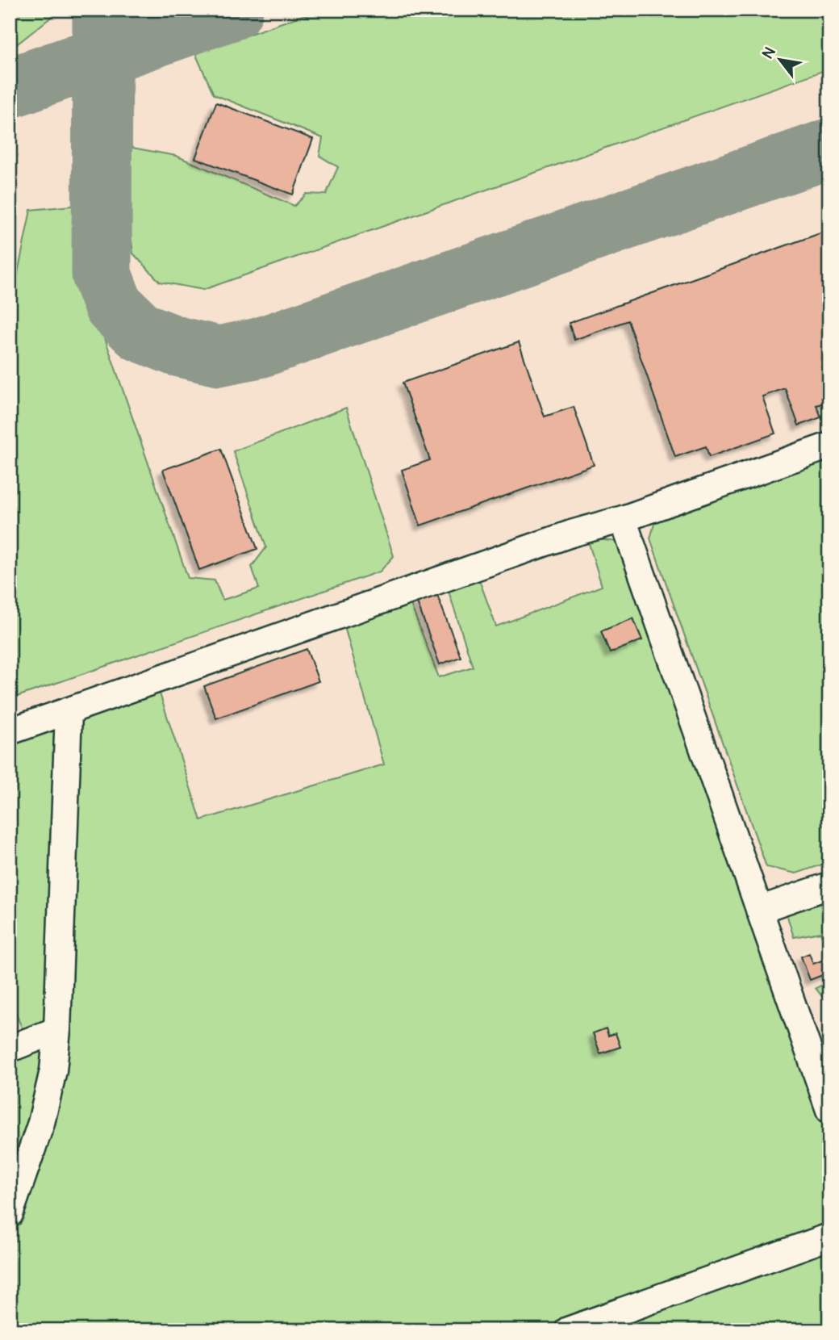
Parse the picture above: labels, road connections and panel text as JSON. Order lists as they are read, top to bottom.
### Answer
{
  "north": "top left"
}
